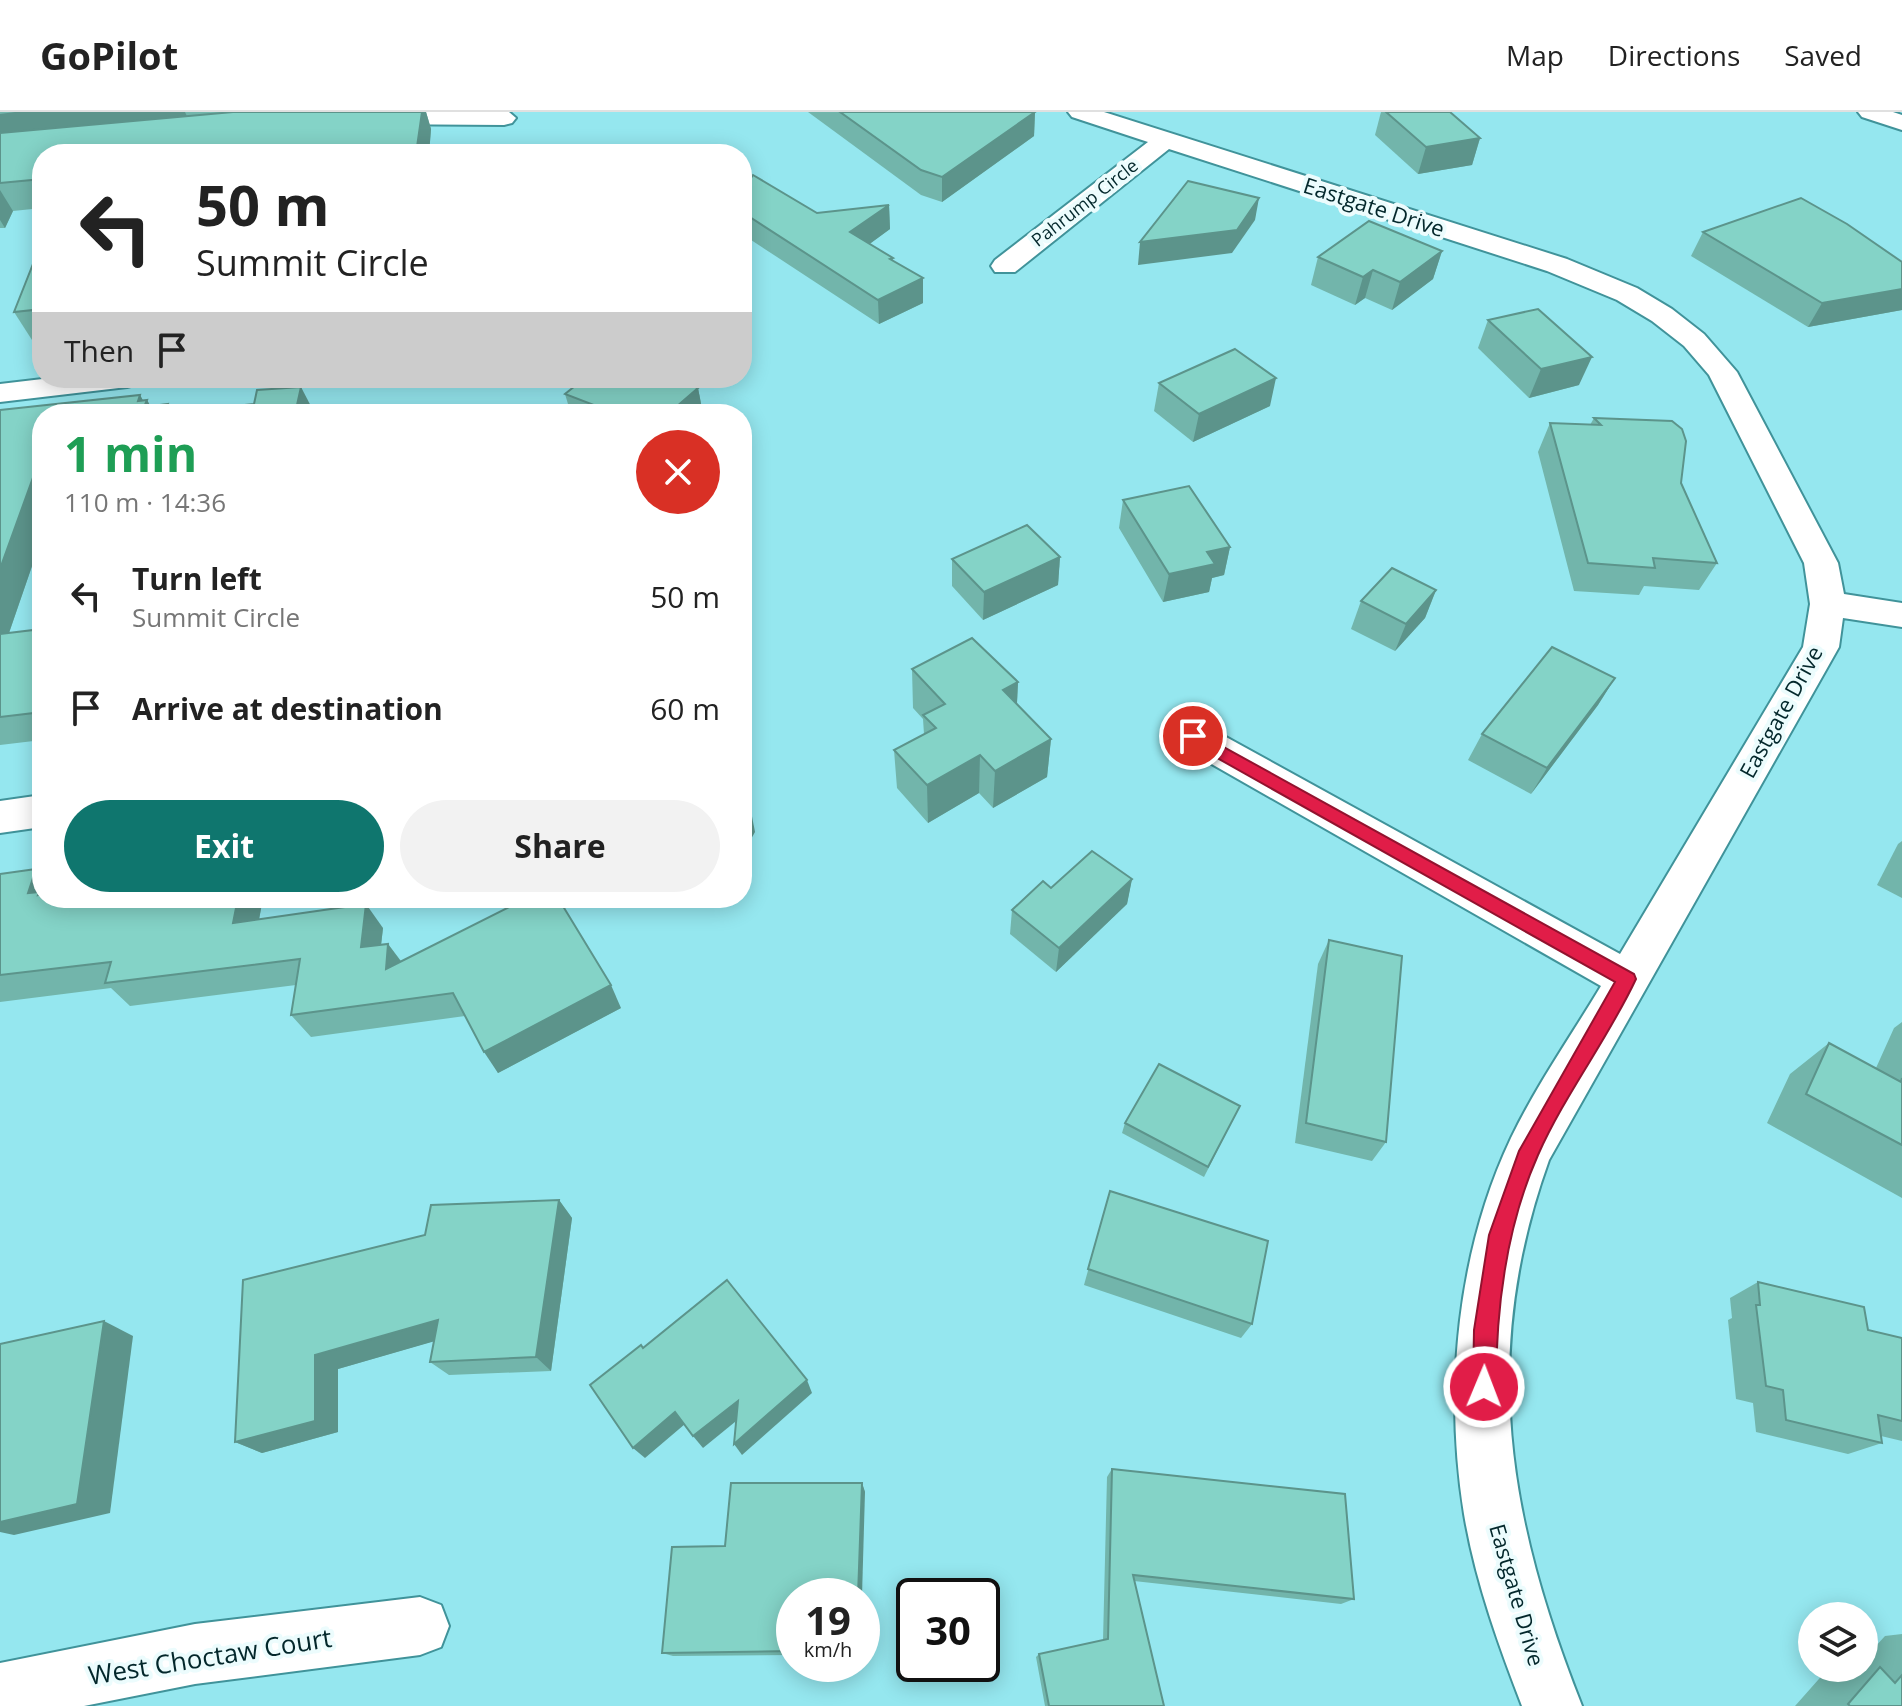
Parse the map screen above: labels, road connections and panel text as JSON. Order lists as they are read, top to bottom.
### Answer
{
  "streets": {
    "street": ["Pahrump Circle", "Eastgate Drive", "West Choctaw Court"]
  },
  "crossings": [
    ["Pahrump Circle", "Eastgate Drive"]
  ],
  "page": {
    "header": "GoPilot",
    "nav": ["Map", "Directions", "Saved"],
    "turn": ["50 m", "Summit Circle"],
    "then": "Then",
    "heading": ["1 min", "110 m · 14:36"],
    "list": [
      {
        "name": "Turn left",
        "note": "Summit Circle",
        "value": "50 m"
      },
      {
        "name": "Arrive at destination",
        "value": "60 m"
      }
    ],
    "buttons": ["Exit", "Share"],
    "speed": "19 km/h",
    "limit": "30"
  }
}
